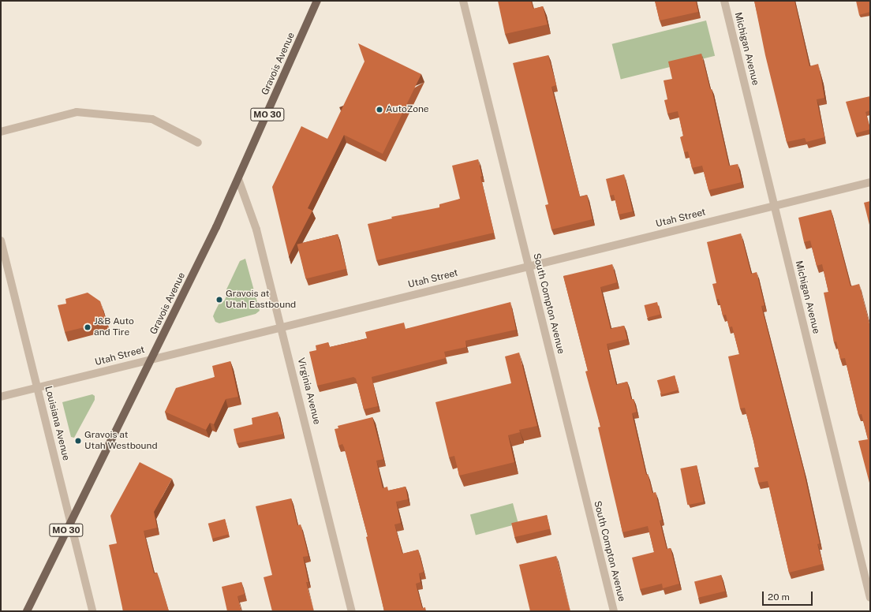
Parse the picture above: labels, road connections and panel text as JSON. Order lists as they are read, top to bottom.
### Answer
{
  "streets": {
    "main road": ["Gravois Avenue", "MO 30"],
    "street": [
      "Michigan Avenue",
      "Utah Street",
      "South Compton Avenue",
      "Virginia Avenue",
      "Louisiana Avenue"
    ]
  },
  "crossings": [
    ["Michigan Avenue", "Utah Street"],
    ["Gravois Avenue", "Utah Street"],
    ["Gravois Avenue", "Virginia Avenue"],
    ["Gravois Avenue", "Louisiana Avenue"],
    ["Utah Street", "South Compton Avenue"],
    ["Utah Street", "Virginia Avenue"],
    ["Utah Street", "Louisiana Avenue"]
  ],
  "places": [
    "AutoZone",
    "Gravois at Utah Eastbound",
    "J&B Auto and Tire",
    "Gravois at Utah Westbound"
  ],
  "scale_bar": "20 m"
}
